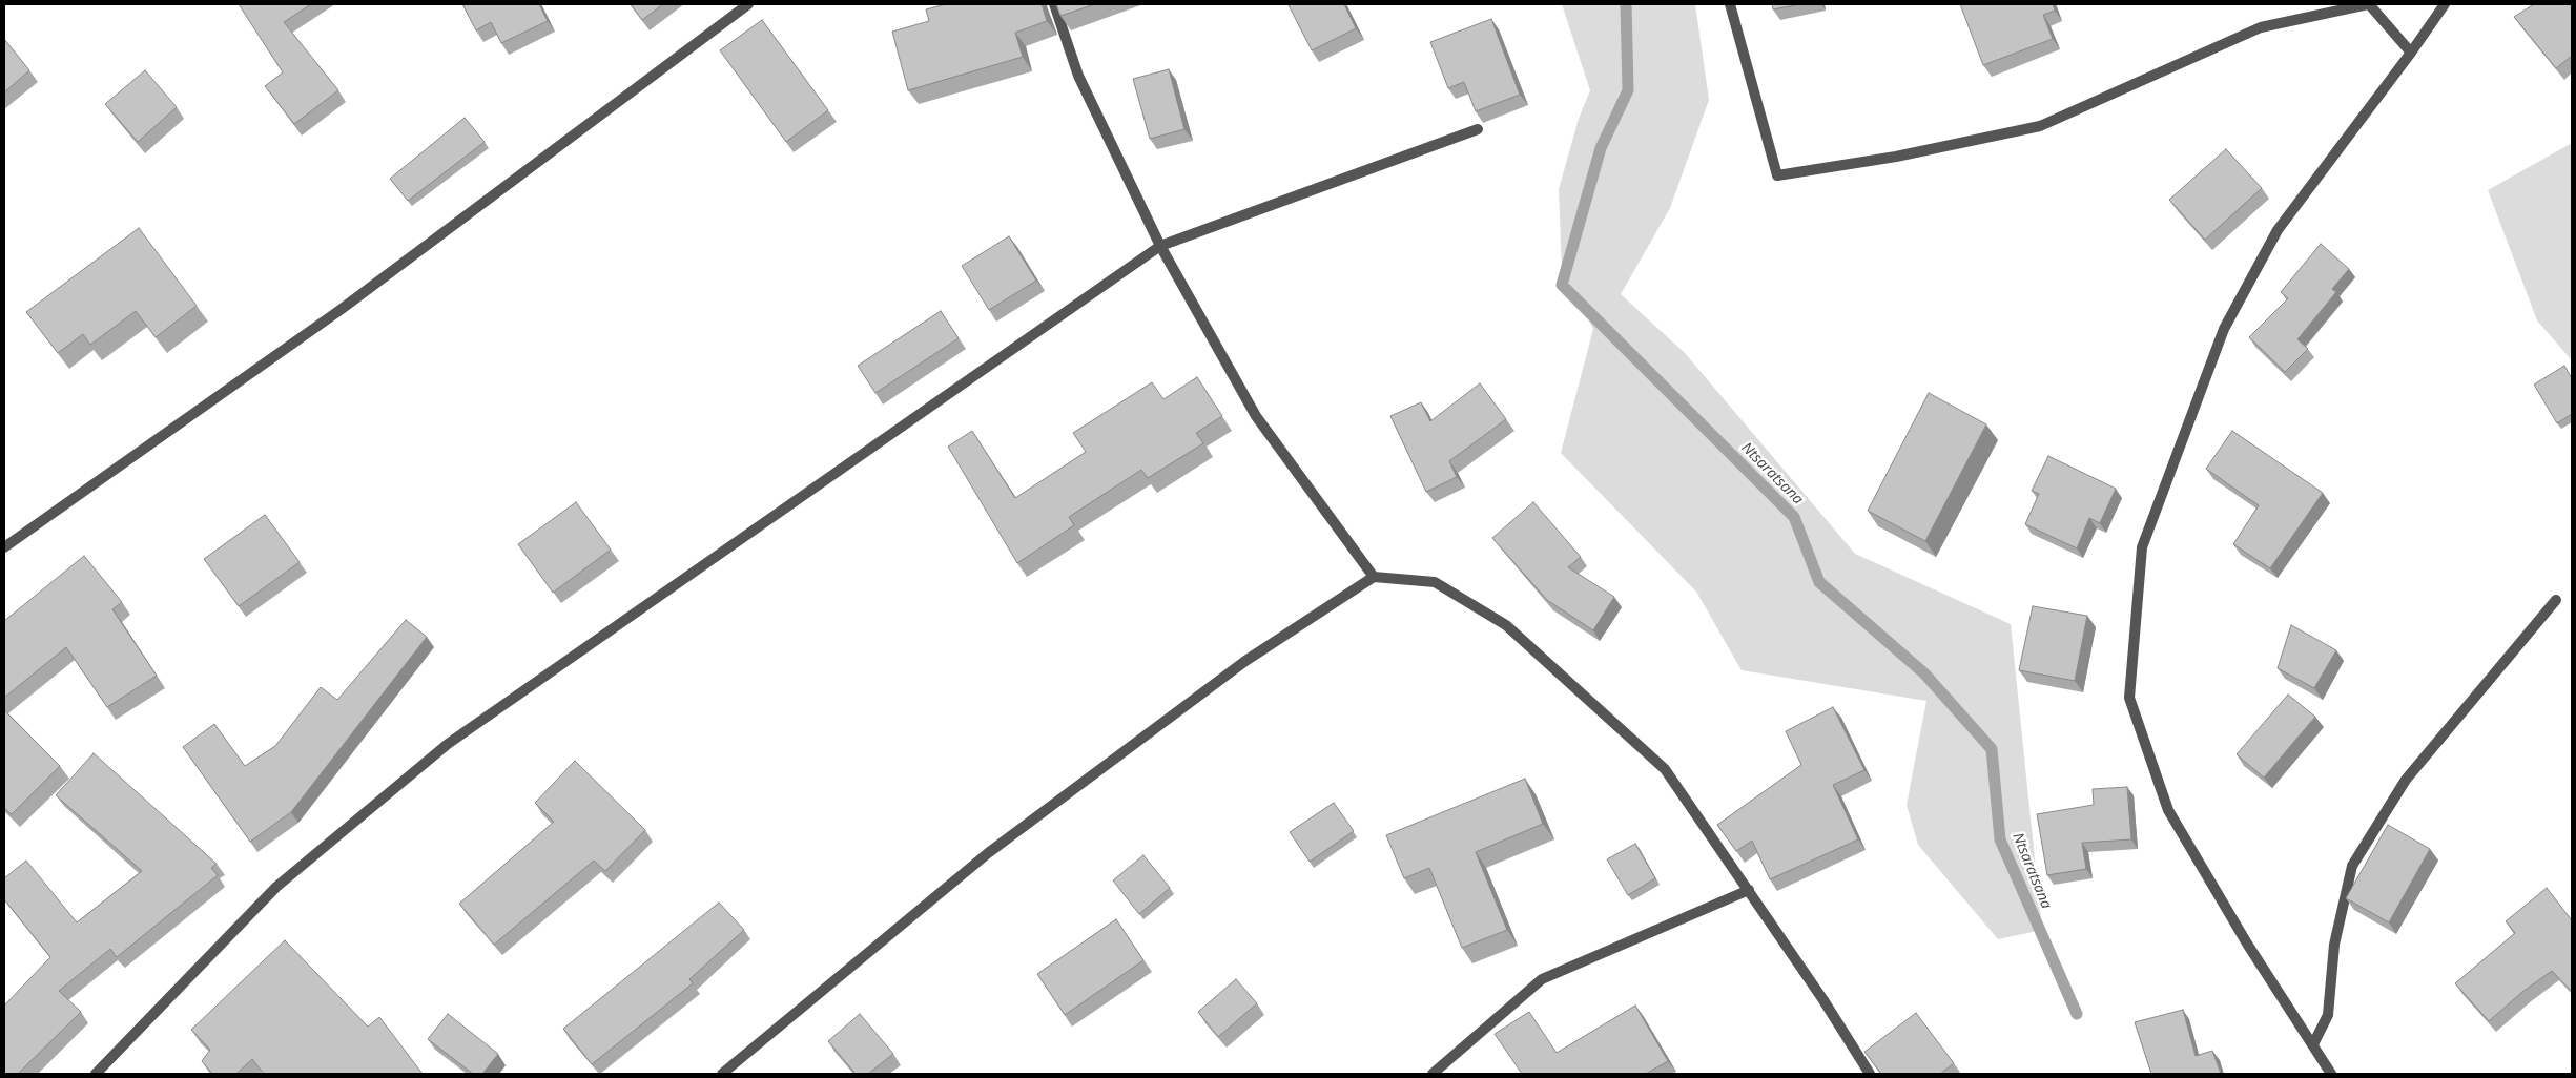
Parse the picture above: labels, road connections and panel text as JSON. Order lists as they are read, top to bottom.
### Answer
{
  "water": ["Ntsaratsana"]
}
